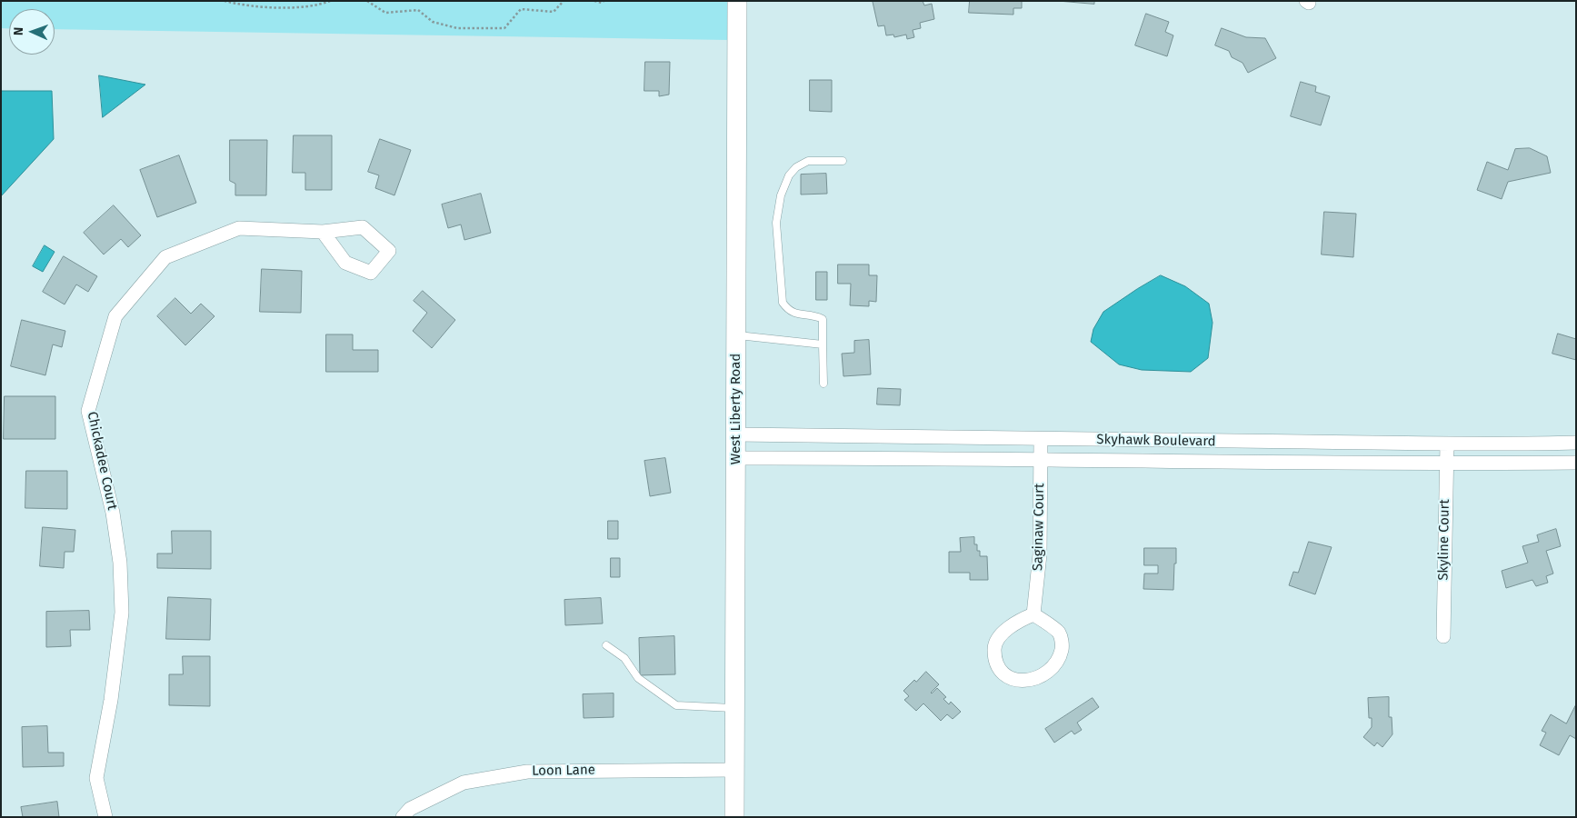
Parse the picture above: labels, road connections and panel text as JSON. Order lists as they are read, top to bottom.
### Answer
{
  "streets": {
    "main road": ["West Liberty Road"],
    "street": [
      "Skyhawk Boulevard",
      "Chickadee Court",
      "Saginaw Court",
      "Skyline Court",
      "Loon Lane"
    ]
  },
  "crossings": [
    ["West Liberty Road", "Skyhawk Boulevard"],
    ["West Liberty Road", "Loon Lane"],
    ["Skyhawk Boulevard", "Saginaw Court"],
    ["Skyhawk Boulevard", "Skyline Court"]
  ],
  "north": "left"
}
